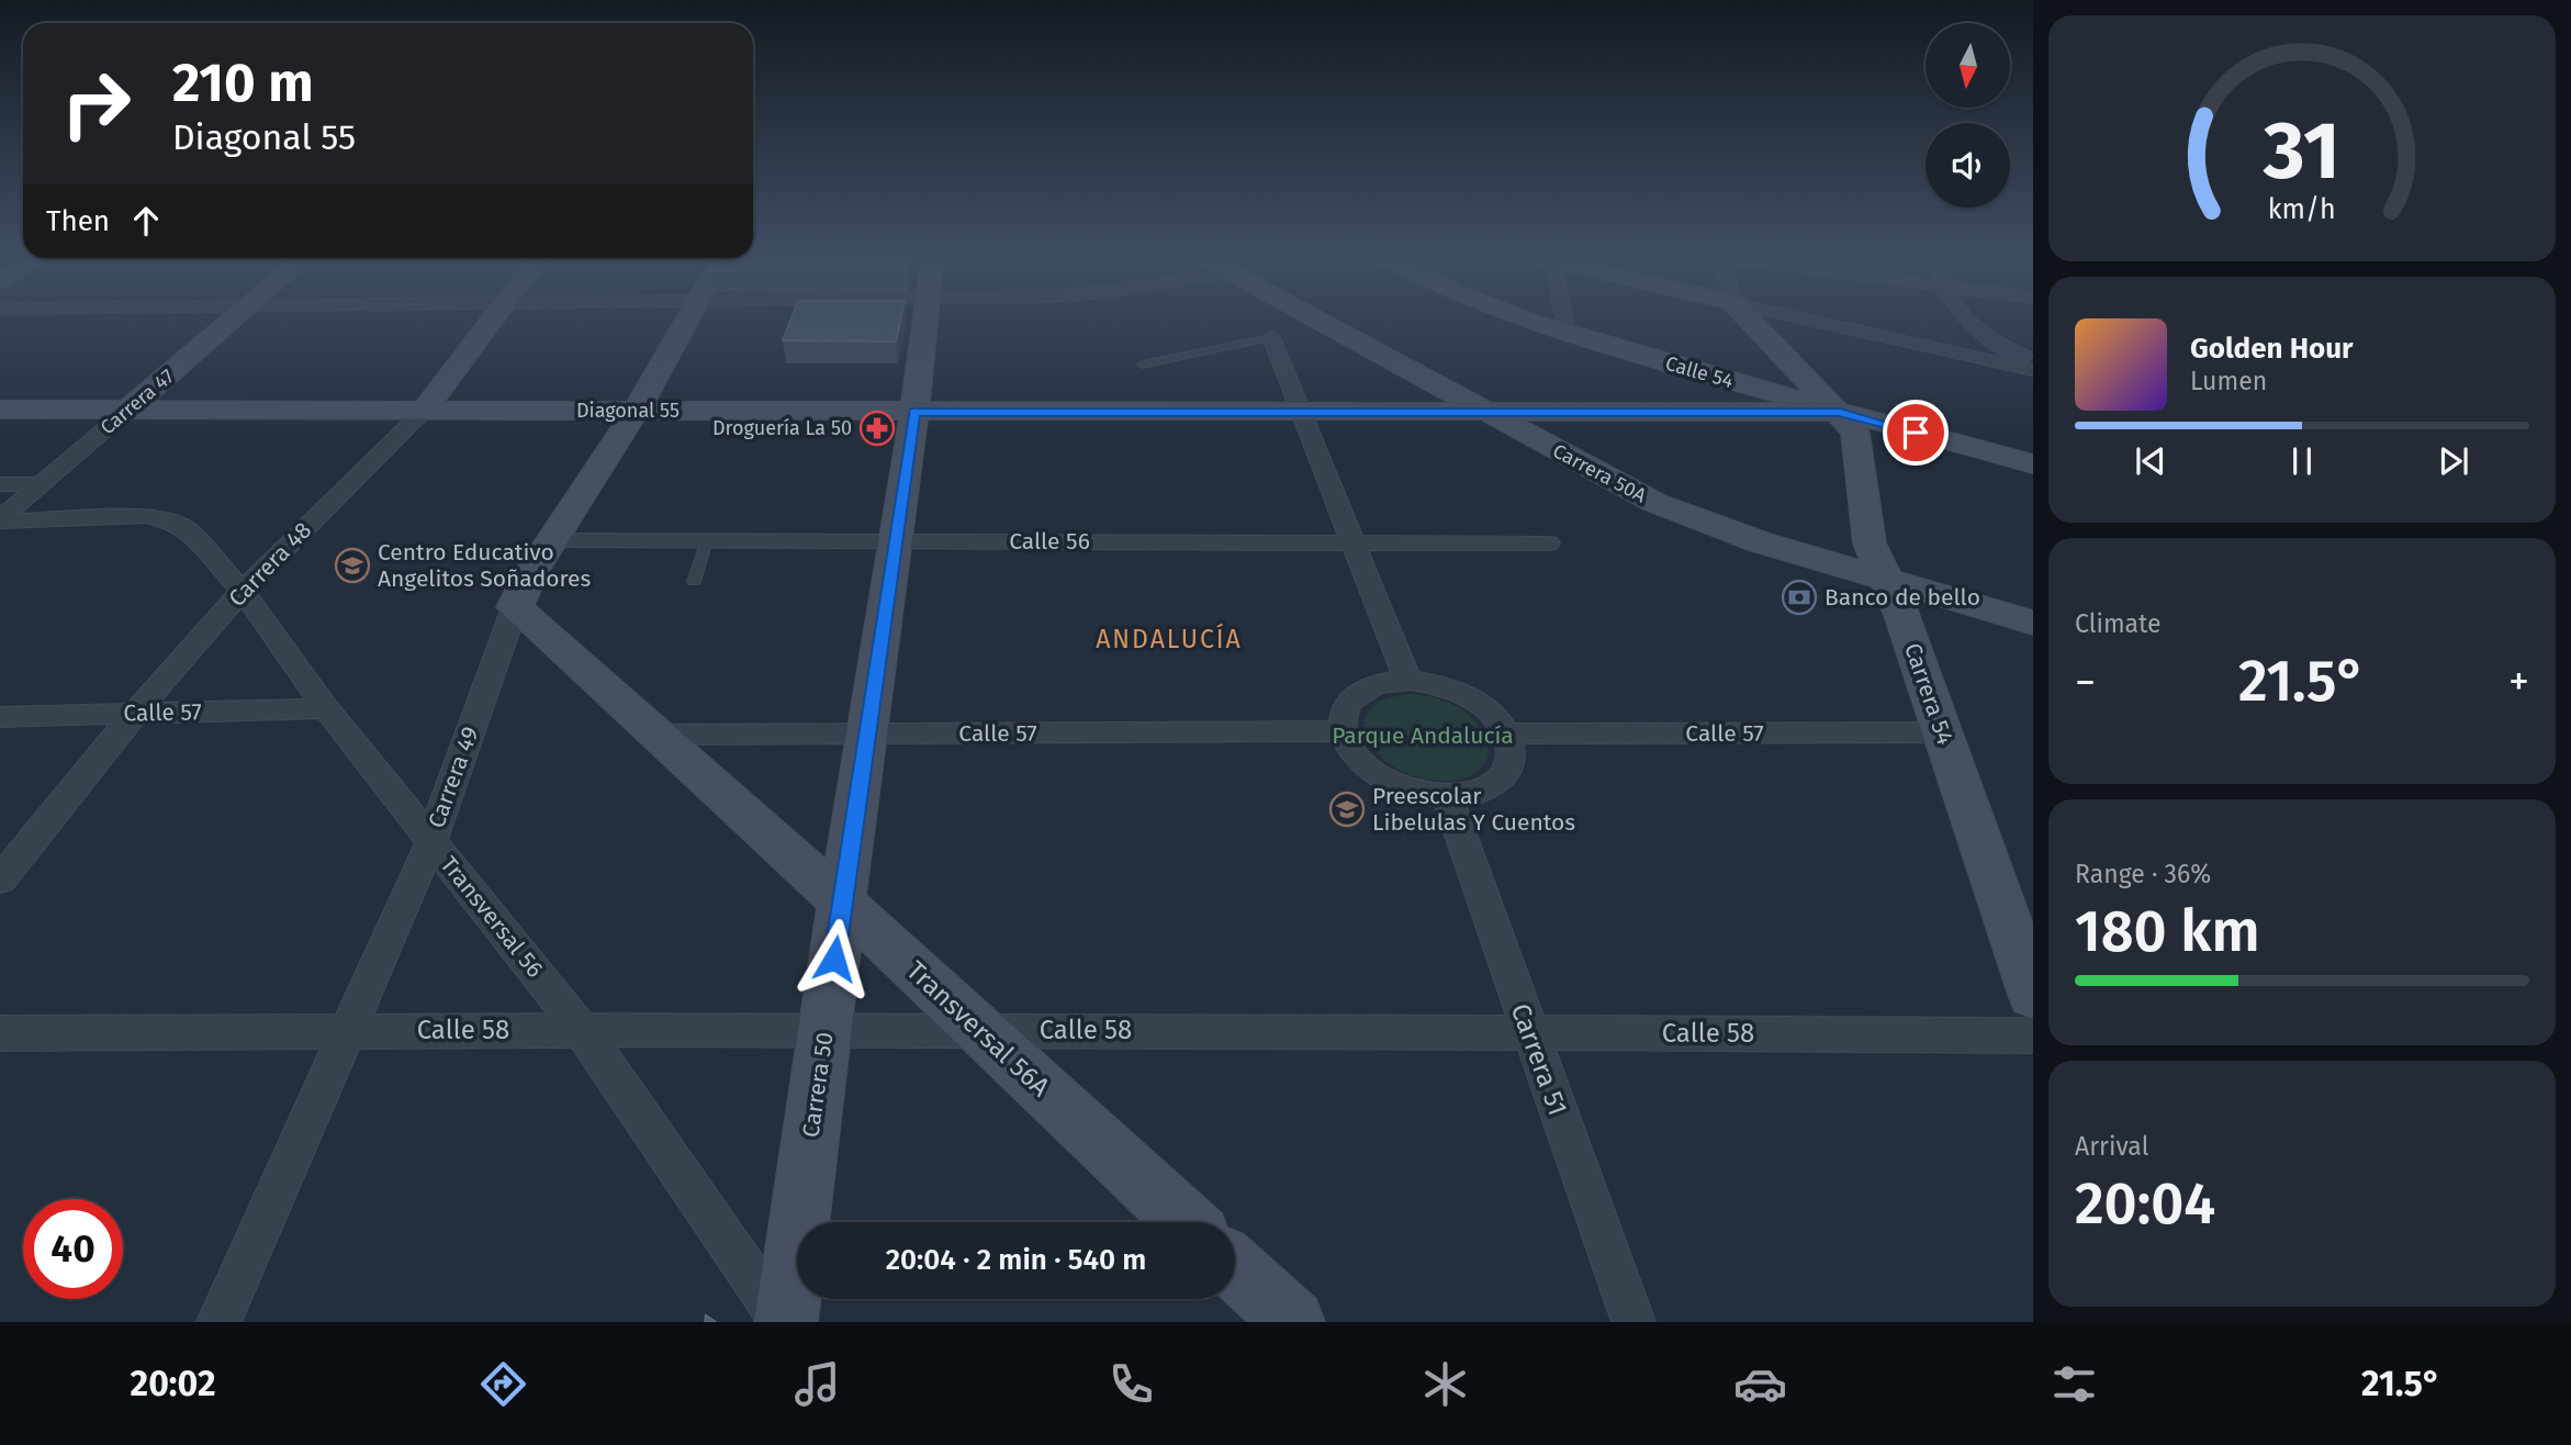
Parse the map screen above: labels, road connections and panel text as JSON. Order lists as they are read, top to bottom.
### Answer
{
  "streets": {
    "street": [
      "Calle 54",
      "Carrera 47",
      "Diagonal 55",
      "Carrera 50A",
      "Calle 56",
      "Carrera 48",
      "Carrera 54",
      "Calle 57",
      "Carrera 49",
      "Transversal 56",
      "Transversal 56A",
      "Calle 58",
      "Carrera 51",
      "Carrera 50"
    ]
  },
  "crossings": [
    ["Calle 54", "Diagonal 55"],
    ["Calle 54", "Carrera 54"],
    ["Carrera 47", "Diagonal 55"],
    ["Carrera 47", "Transversal 56"],
    ["Diagonal 55", "Carrera 50A"],
    ["Diagonal 55", "Carrera 48"],
    ["Diagonal 55", "Carrera 54"],
    ["Diagonal 55", "Carrera 49"],
    ["Diagonal 55", "Carrera 50"],
    ["Carrera 50A", "Carrera 54"],
    ["Calle 56", "Carrera 49"],
    ["Calle 56", "Carrera 50"],
    ["Carrera 48", "Calle 57"],
    ["Carrera 48", "Transversal 56"],
    ["Carrera 54", "Calle 57"],
    ["Calle 57", "Transversal 56"],
    ["Calle 57", "Transversal 56A"],
    ["Calle 57", "Carrera 51"],
    ["Calle 57", "Carrera 50"],
    ["Carrera 49", "Transversal 56"],
    ["Carrera 49", "Transversal 56A"],
    ["Carrera 49", "Calle 58"],
    ["Transversal 56", "Calle 58"],
    ["Transversal 56", "Carrera 50"],
    ["Transversal 56A", "Calle 58"],
    ["Transversal 56A", "Carrera 50"],
    ["Calle 58", "Carrera 51"],
    ["Calle 58", "Carrera 50"]
  ],
  "districts": ["ANDALUCÍA"],
  "parks": ["Parque Andalucía"],
  "places": {
    "pharmacy": ["Droguería La 50"],
    "school or university": ["Centro Educativo Angelitos Soñadores", "Preescolar Libelulas Y Cuentos"],
    "bank": ["Banco de bello"]
  },
  "north": "bottom",
  "page": {
    "turn": ["210 m", "Diagonal 55"],
    "then": "Then",
    "song": ["Golden Hour", "Lumen"],
    "tile": [
      "Climate",
      ["Range · 36%", "180 km"],
      ["Arrival", "20:04"]
    ],
    "heat": ["−", "21.5°", "+"],
    "limit": "40",
    "trip": "20:04 · 2 min · 540 m",
    "tabs": ["20:02", "21.5°"],
    "gauge": ["31", "km/h"]
  }
}
